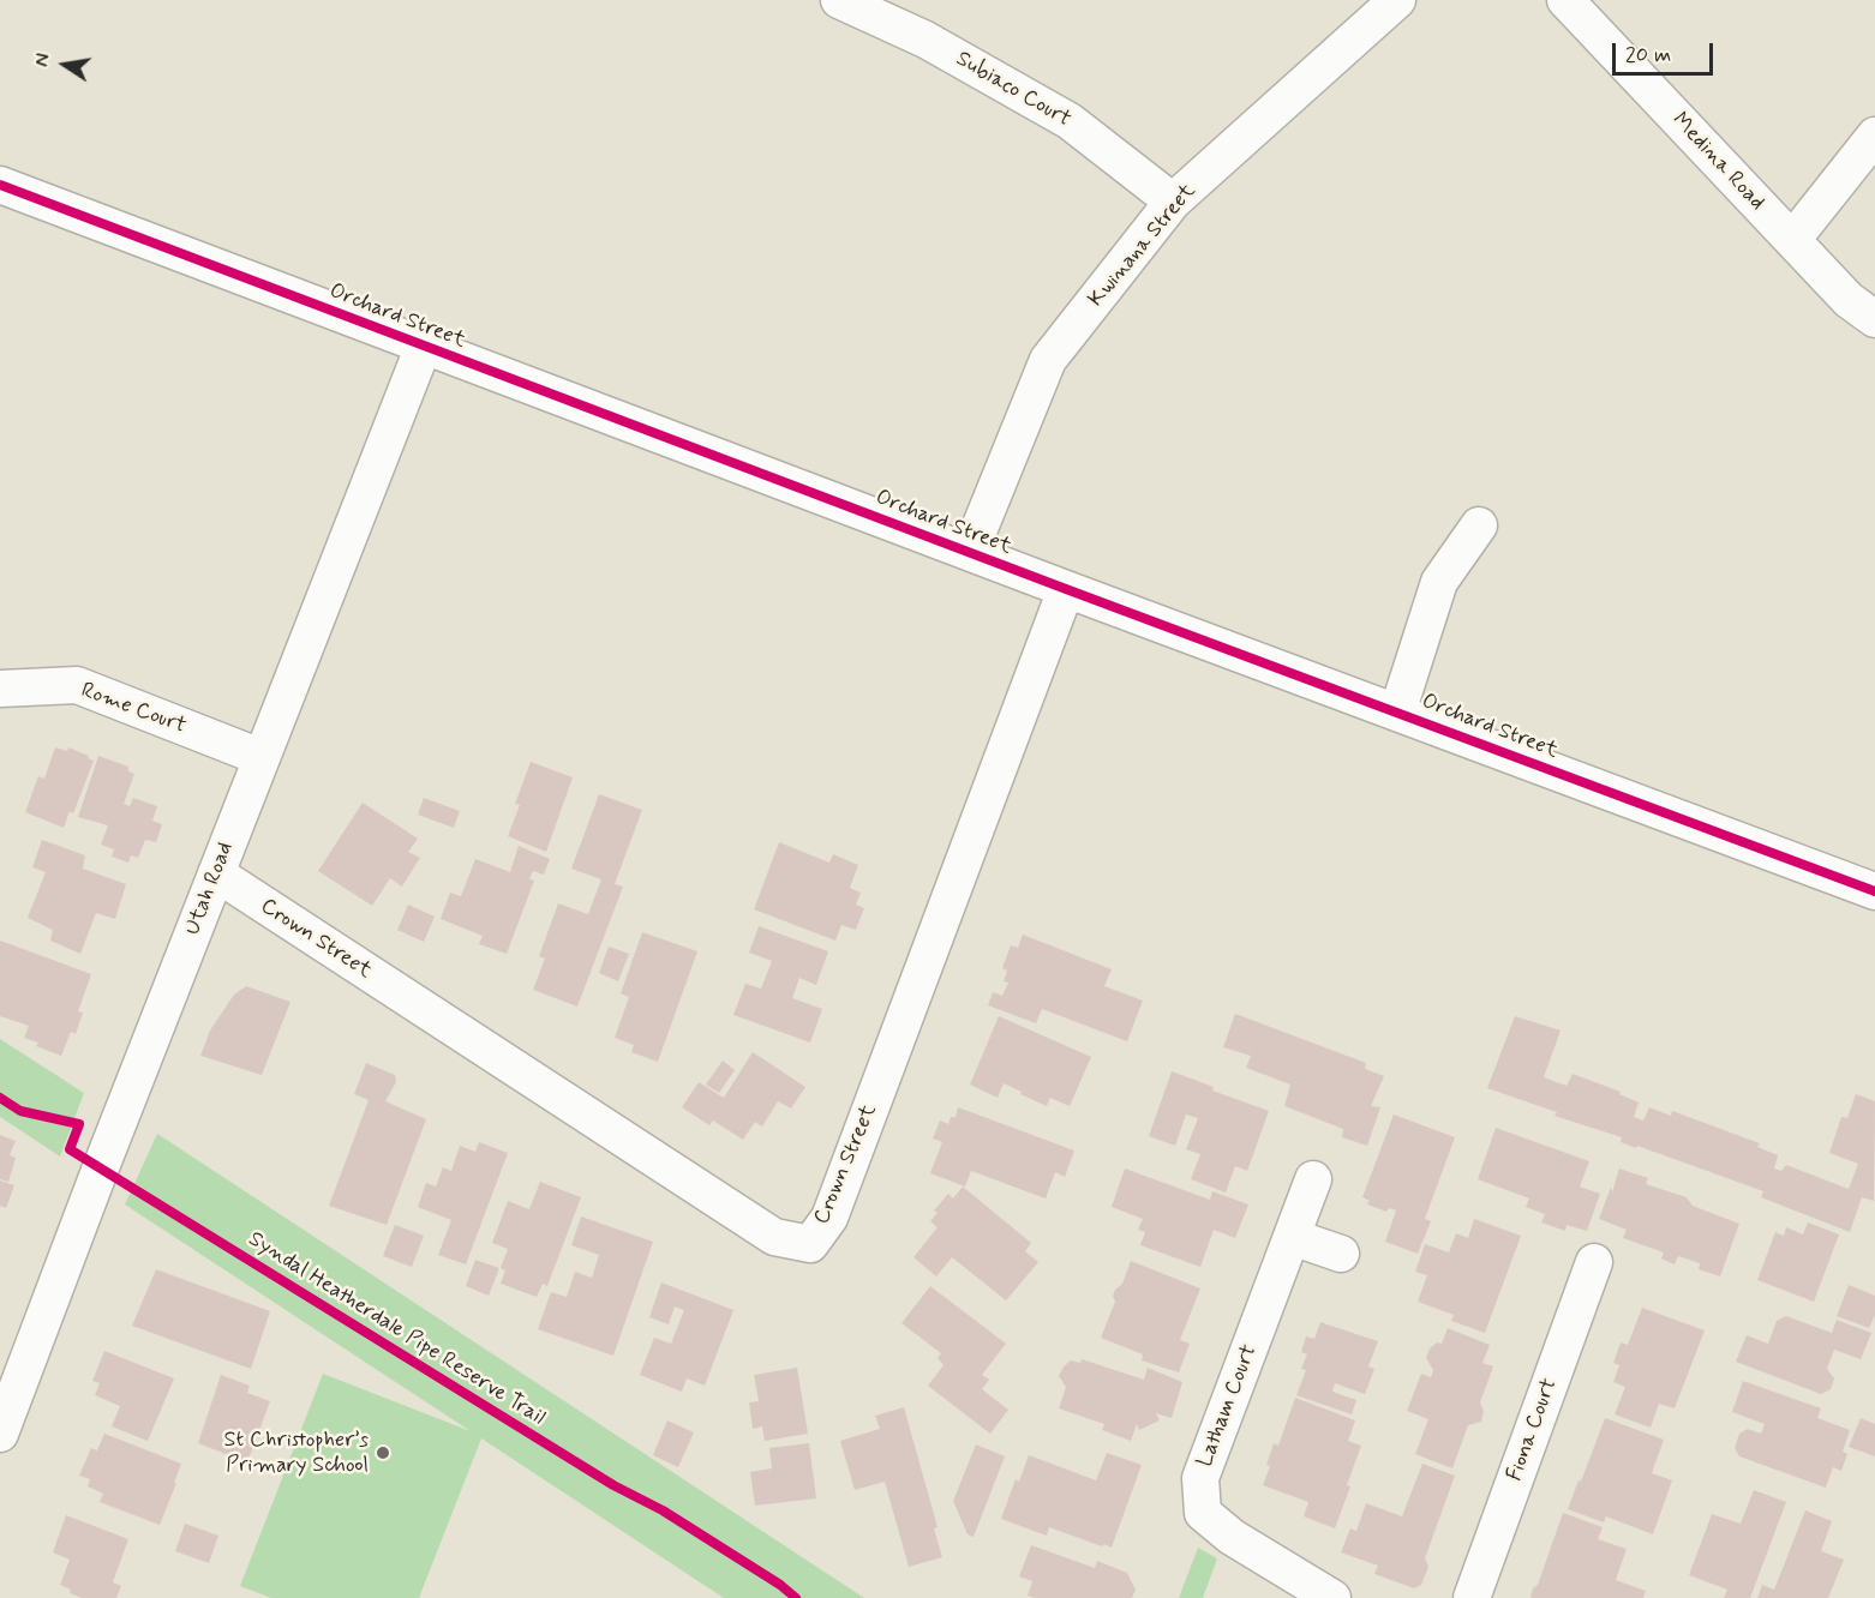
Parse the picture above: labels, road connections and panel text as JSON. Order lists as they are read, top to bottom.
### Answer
{
  "streets": {
    "street": [
      "Subiaco Court",
      "Medina Road",
      "Kwinana Street",
      "Orchard Street",
      "Rome Court",
      "Utah Road",
      "Crown Street",
      "Latham Court",
      "Fiona Court"
    ],
    "cycle path": ["Syndal Heatherdale Pipe Reserve Trail"]
  },
  "crossings": [
    ["Subiaco Court", "Kwinana Street"],
    ["Kwinana Street", "Orchard Street"],
    ["Orchard Street", "Utah Road"],
    ["Orchard Street", "Crown Street"],
    ["Rome Court", "Utah Road"],
    ["Utah Road", "Crown Street"]
  ],
  "places": ["St Christopher’s Primary School"],
  "scale_bar": "20 m",
  "north": "left"
}
